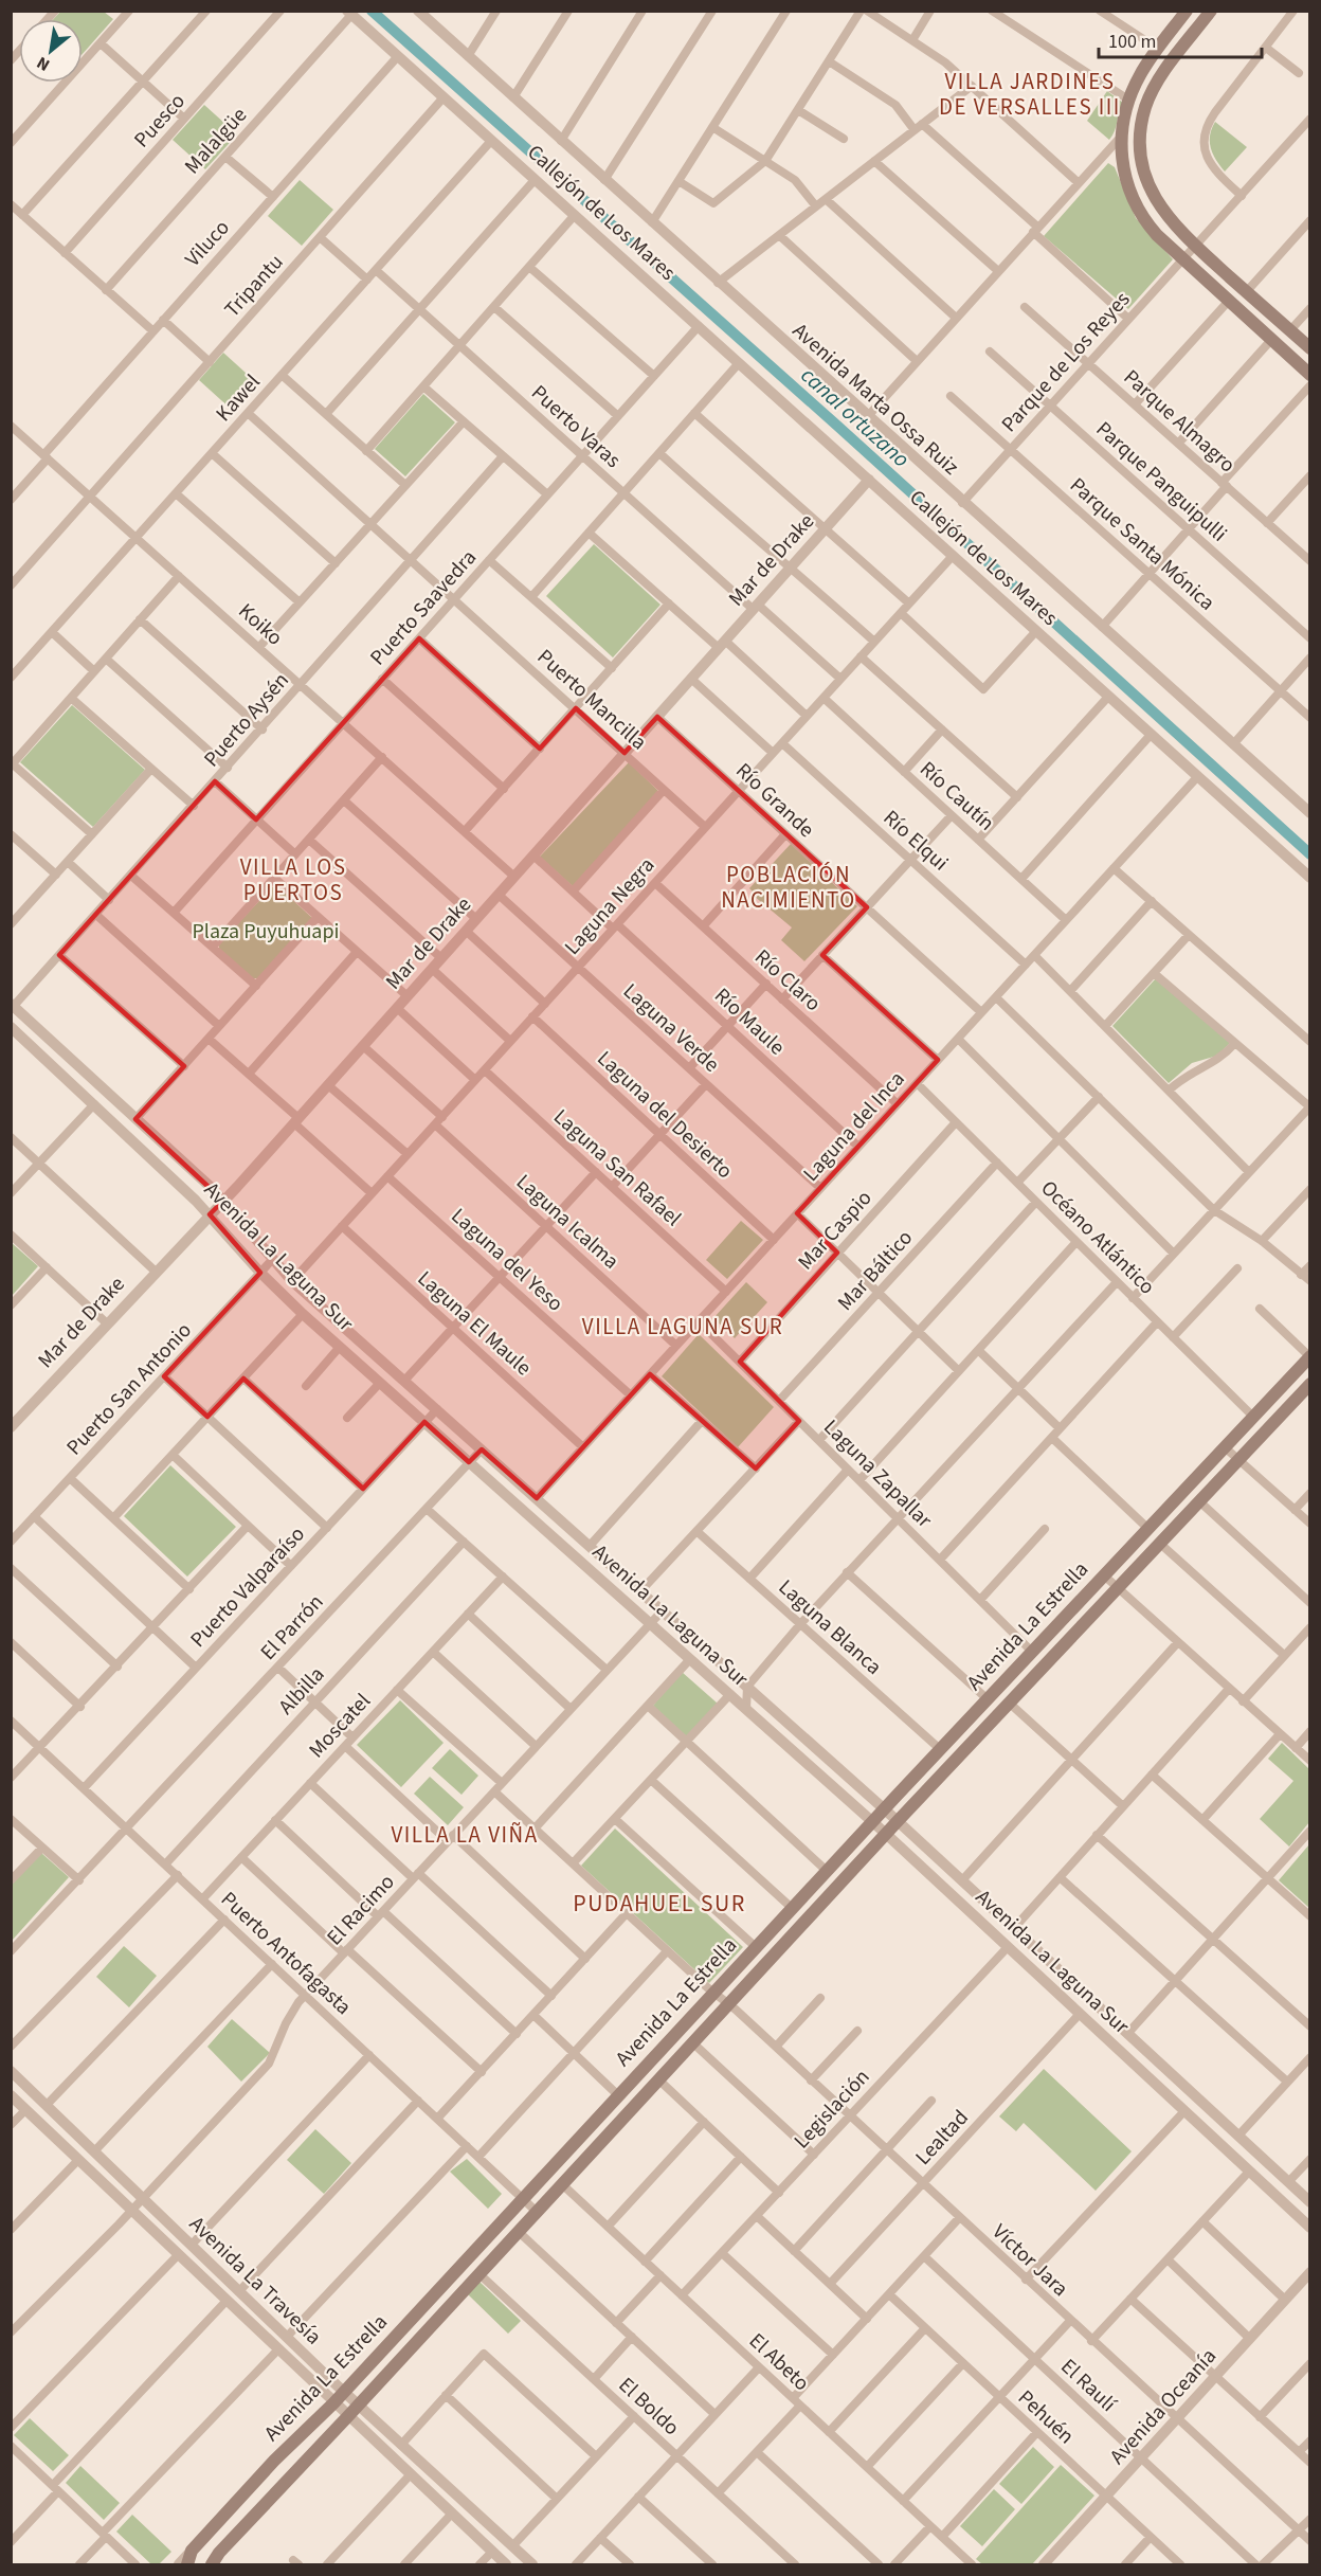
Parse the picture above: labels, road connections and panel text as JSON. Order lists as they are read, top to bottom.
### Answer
{
  "streets": {
    "main road": ["Avenida La Estrella"],
    "street": [
      "Puesco",
      "Malalgüe",
      "Callejón de Los Mares",
      "Viluco",
      "Tripantu",
      "Parque de Los Reyes",
      "Kawel",
      "Avenida Marta Ossa Ruiz",
      "Parque Almagro",
      "Puerto Varas",
      "Parque Panguipulli",
      "Parque Santa Mónica",
      "Mar de Drake",
      "Puerto Saavedra",
      "Koiko",
      "Puerto Mancilla",
      "Puerto Aysén",
      "Río Cautín",
      "Río Grande",
      "Río Elqui",
      "Laguna Negra",
      "Río Claro",
      "Río Maule",
      "Laguna Verde",
      "Laguna del Desierto",
      "Laguna del Inca",
      "Laguna San Rafael",
      "Laguna Icalma",
      "Mar Caspio",
      "Océano Atlántico",
      "Avenida La Laguna Sur",
      "Laguna del Yeso",
      "Mar Báltico",
      "Laguna El Maule",
      "Puerto San Antonio",
      "Laguna Zapallar",
      "Puerto Valparaíso",
      "El Parrón",
      "Laguna Blanca",
      "Albilla",
      "Moscatel",
      "El Racimo",
      "Puerto Antofagasta",
      "Legislación",
      "Lealtad",
      "Víctor Jara",
      "Avenida La Travesía",
      "El Abeto",
      "El Raulí",
      "El Boldo",
      "Avenida Oceanía",
      "Pehuén"
    ]
  },
  "crossings": [
    ["Malalgüe", "Callejón de Los Mares"],
    ["Callejón de Los Mares", "Viluco"],
    ["Callejón de Los Mares", "Tripantu"],
    ["Callejón de Los Mares", "Kawel"],
    ["Callejón de Los Mares", "Mar de Drake"],
    ["Callejón de Los Mares", "Puerto Saavedra"],
    ["Callejón de Los Mares", "Laguna Negra"],
    ["Callejón de Los Mares", "Laguna del Inca"],
    ["Viluco", "Koiko"],
    ["Tripantu", "Koiko"],
    ["Parque de Los Reyes", "Avenida Marta Ossa Ruiz"],
    ["Parque de Los Reyes", "Parque Almagro"],
    ["Parque de Los Reyes", "Parque Panguipulli"],
    ["Parque de Los Reyes", "Parque Santa Mónica"],
    ["Kawel", "Puerto Varas"],
    ["Kawel", "Koiko"],
    ["Kawel", "Puerto Mancilla"],
    ["Puerto Varas", "Mar de Drake"],
    ["Puerto Varas", "Puerto Saavedra"],
    ["Puerto Varas", "Laguna Negra"],
    ["Mar de Drake", "Koiko"],
    ["Mar de Drake", "Puerto Mancilla"],
    ["Mar de Drake", "Río Grande"],
    ["Mar de Drake", "Río Maule"],
    ["Mar de Drake", "Laguna Verde"],
    ["Mar de Drake", "Avenida La Laguna Sur"],
    ["Puerto Saavedra", "Koiko"],
    ["Puerto Saavedra", "Puerto Mancilla"],
    ["Koiko", "Puerto Aysén"],
    ["Puerto Mancilla", "Puerto Aysén"],
    ["Puerto Mancilla", "Laguna Negra"],
    ["Puerto Aysén", "Avenida La Laguna Sur"],
    ["Río Cautín", "Laguna Negra"],
    ["Río Cautín", "Laguna del Inca"],
    ["Río Grande", "Laguna Negra"],
    ["Río Grande", "Laguna del Inca"],
    ["Río Elqui", "Laguna Negra"],
    ["Río Elqui", "Laguna del Inca"],
    ["Laguna Negra", "Río Claro"],
    ["Laguna Negra", "Río Maule"],
    ["Laguna Negra", "Laguna Verde"],
    ["Laguna Negra", "Laguna del Desierto"],
    ["Laguna Negra", "Laguna San Rafael"],
    ["Laguna Negra", "Laguna Icalma"],
    ["Laguna Negra", "Avenida La Laguna Sur"],
    ["Laguna Negra", "Laguna del Yeso"],
    ["Laguna Negra", "Laguna El Maule"],
    ["Río Claro", "Laguna del Inca"],
    ["Río Maule", "Laguna del Inca"],
    ["Laguna Verde", "Laguna del Inca"],
    ["Laguna del Desierto", "Laguna del Inca"],
    ["Laguna del Inca", "Laguna San Rafael"],
    ["Laguna del Inca", "Laguna Icalma"],
    ["Laguna del Inca", "Océano Atlántico"],
    ["Laguna del Inca", "Avenida La Laguna Sur"],
    ["Laguna del Inca", "Laguna del Yeso"],
    ["Laguna del Inca", "Laguna El Maule"],
    ["Laguna del Inca", "Laguna Zapallar"],
    ["Mar Caspio", "Océano Atlántico"],
    ["Mar Caspio", "Laguna Zapallar"],
    ["Océano Atlántico", "Mar Báltico"],
    ["Océano Atlántico", "Avenida La Estrella"],
    ["Avenida La Laguna Sur", "Puerto San Antonio"],
    ["Avenida La Laguna Sur", "Puerto Valparaíso"],
    ["Avenida La Laguna Sur", "Avenida La Estrella"],
    ["Avenida La Laguna Sur", "El Parrón"],
    ["Avenida La Laguna Sur", "El Racimo"],
    ["Avenida La Laguna Sur", "Legislación"],
    ["Avenida La Laguna Sur", "Lealtad"],
    ["Mar Báltico", "Laguna Zapallar"],
    ["Laguna Zapallar", "Avenida La Estrella"],
    ["Puerto Valparaíso", "Puerto Antofagasta"],
    ["Avenida La Estrella", "Laguna Blanca"],
    ["Avenida La Estrella", "Puerto Antofagasta"],
    ["Avenida La Estrella", "Víctor Jara"],
    ["Avenida La Estrella", "Avenida La Travesía"],
    ["Avenida La Estrella", "El Abeto"],
    ["Avenida La Estrella", "El Boldo"],
    ["El Parrón", "Puerto Antofagasta"],
    ["Albilla", "Puerto Antofagasta"],
    ["Moscatel", "Puerto Antofagasta"],
    ["El Racimo", "Puerto Antofagasta"],
    ["El Racimo", "Víctor Jara"],
    ["El Racimo", "Avenida La Travesía"],
    ["Legislación", "Víctor Jara"],
    ["Legislación", "El Abeto"],
    ["Lealtad", "Víctor Jara"],
    ["Víctor Jara", "Avenida Oceanía"],
    ["El Raulí", "Avenida Oceanía"],
    ["Avenida Oceanía", "Pehuén"]
  ],
  "districts": [
    "VILLA JARDINES DE VERSALLES III",
    "VILLA LOS PUERTOS",
    "POBLACIÓN NACIMIENTO",
    "VILLA LAGUNA SUR",
    "VILLA LA VIÑA",
    "PUDAHUEL SUR"
  ],
  "water": ["canal ortuzano"],
  "parks": ["Plaza Puyuhuapi"],
  "scale_bar": "100 m",
  "north": "bottom left"
}
